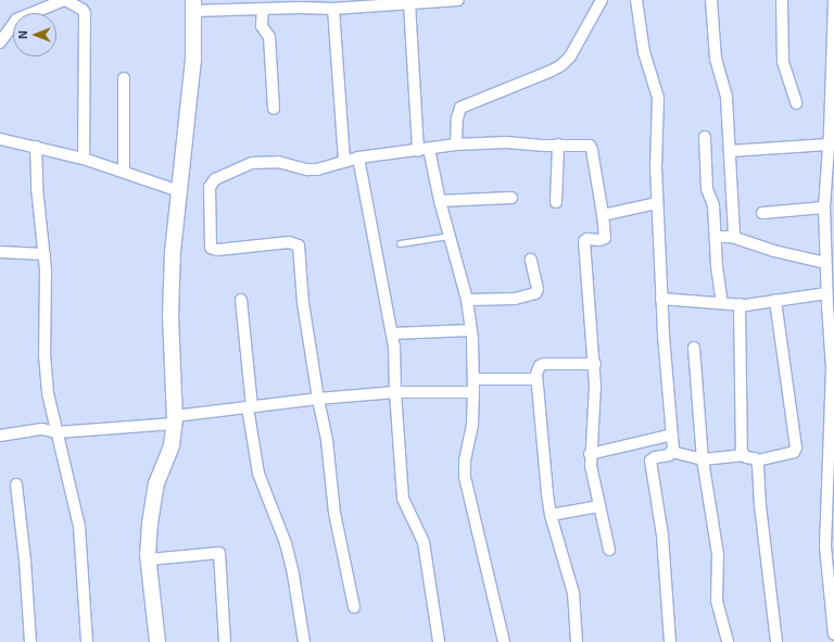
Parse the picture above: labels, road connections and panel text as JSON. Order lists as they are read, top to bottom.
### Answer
{
  "north": "left"
}
